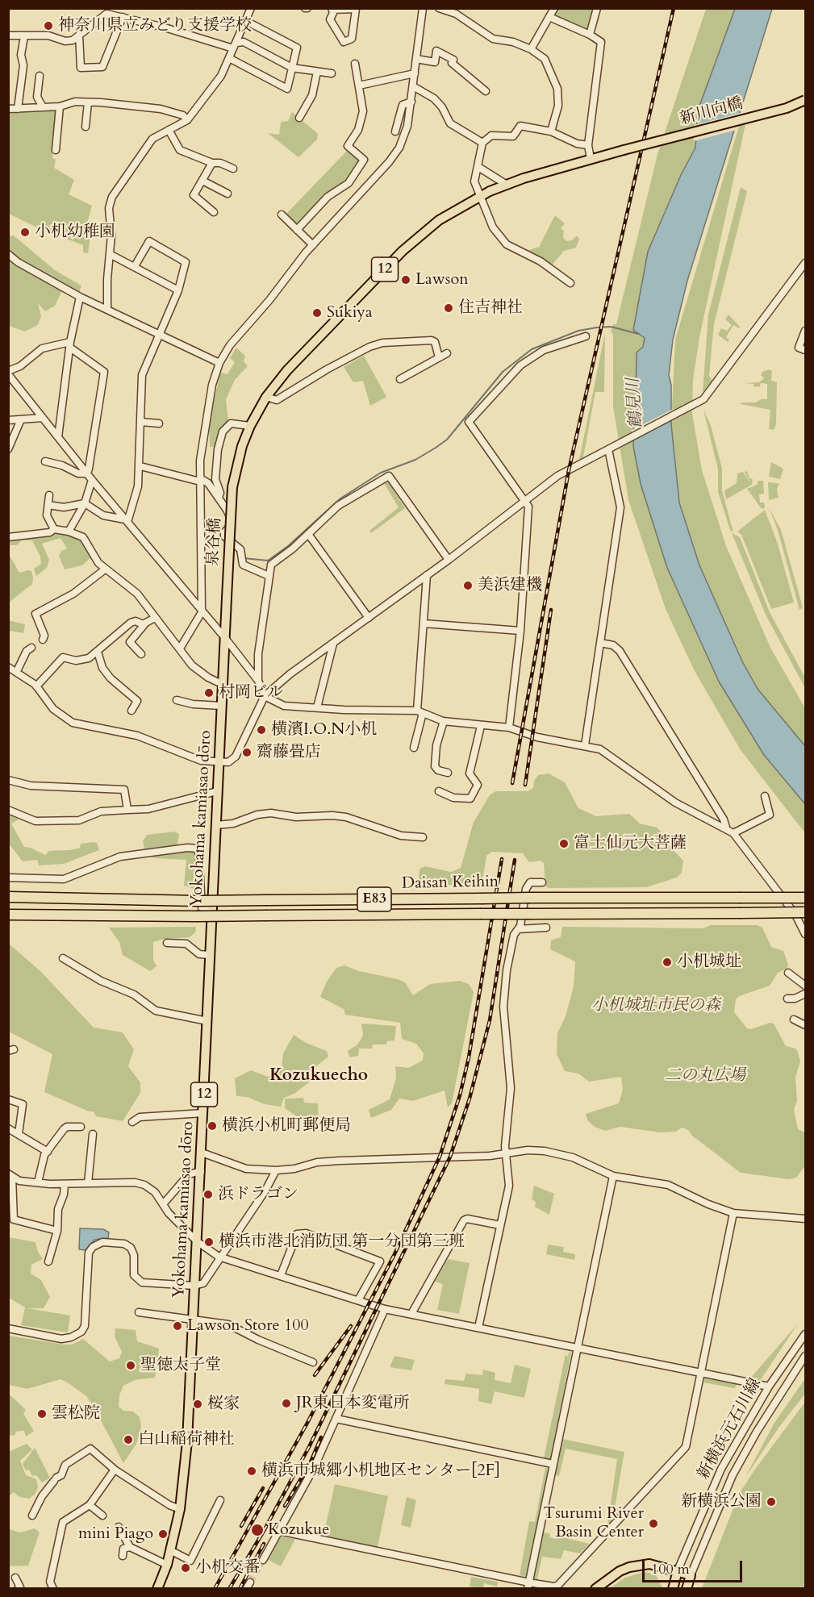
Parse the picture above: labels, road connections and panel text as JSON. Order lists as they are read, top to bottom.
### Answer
{
  "streets": {
    "highway": ["Daisan Keihin", "E83"],
    "main road": [
      "新川向橋",
      "12",
      "泉谷橋",
      "Yokohama kamiasao dōro"
    ],
    "street": ["新横浜元石川線"]
  },
  "crossings": [
    ["新川向橋", "12"],
    ["12", "泉谷橋"],
    ["泉谷橋", "Yokohama kamiasao dōro"]
  ],
  "districts": ["Kozukuecho"],
  "water": ["鶴見川"],
  "parks": ["小机城址市民の森", "二の丸広場"],
  "places": [
    "神奈川県立みどり支援学校",
    "小机幼稚園",
    "Lawson",
    "住吉神社",
    "Sukiya",
    "美浜建機",
    "村岡ビル",
    "横濱I.O.N小机",
    "齋藤畳店",
    "富士仙元大菩薩",
    "小机城址",
    "横浜小机町郵便局",
    "浜ドラゴン",
    "横浜市港北消防団 第一分団第三班",
    "Lawson Store 100",
    "聖徳太子堂",
    "JR東日本変電所",
    "桜家",
    "雲松院",
    "白山稲荷神社",
    "横浜市城郷小机地区センター[2F]",
    "新横浜公園",
    "Tsurumi River Basin Center",
    "Kozukue",
    "mini Piago",
    "小机交番"
  ],
  "scale_bar": "100 m"
}
